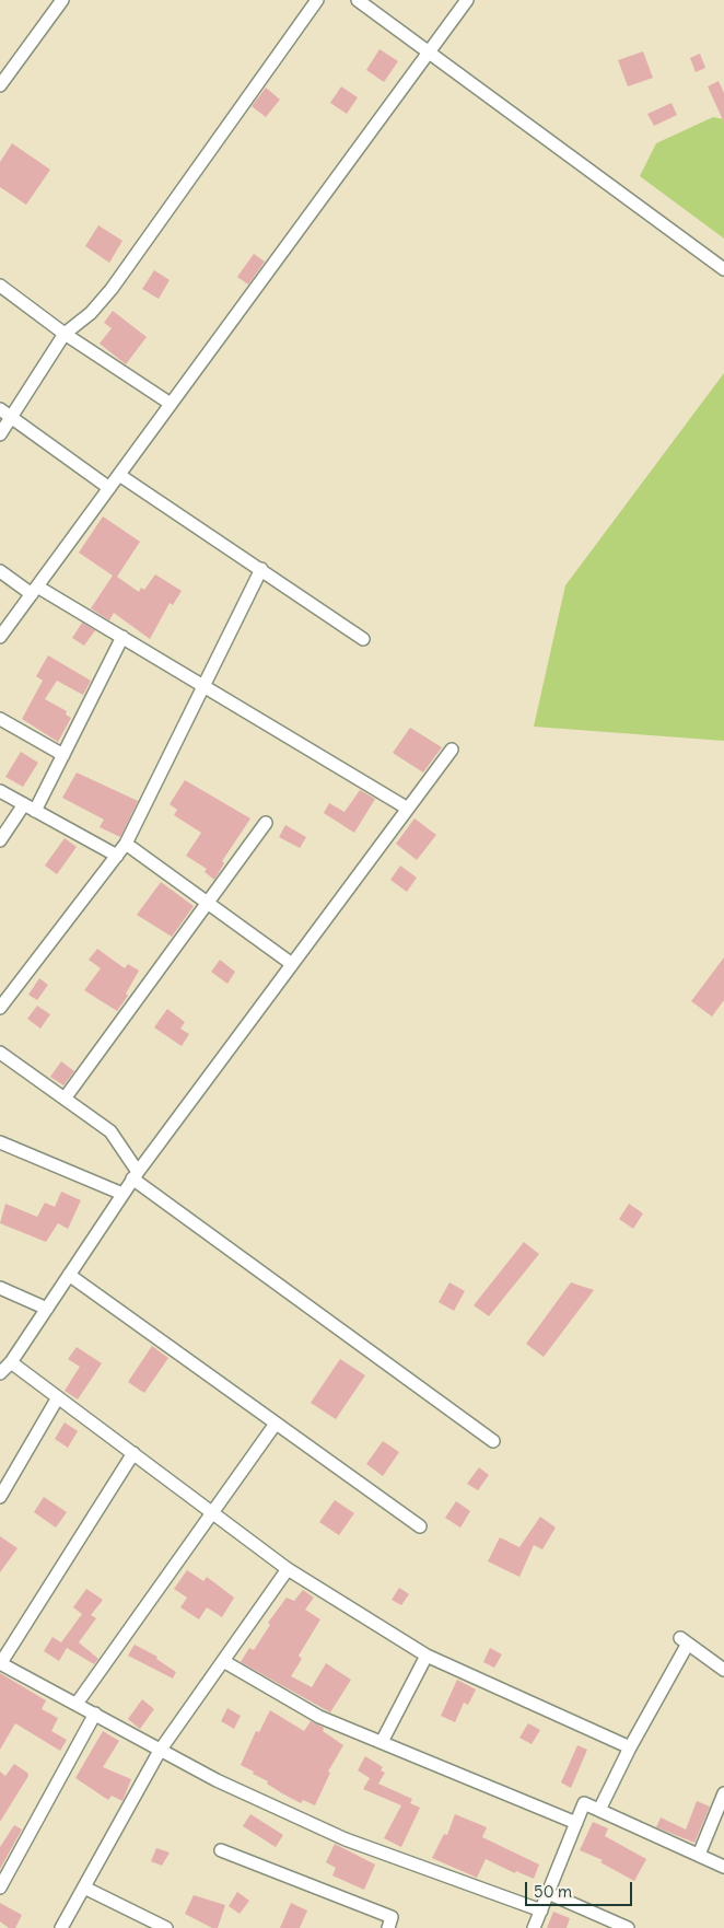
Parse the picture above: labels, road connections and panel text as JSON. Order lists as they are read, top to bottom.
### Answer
{
  "scale_bar": "50 m"
}
